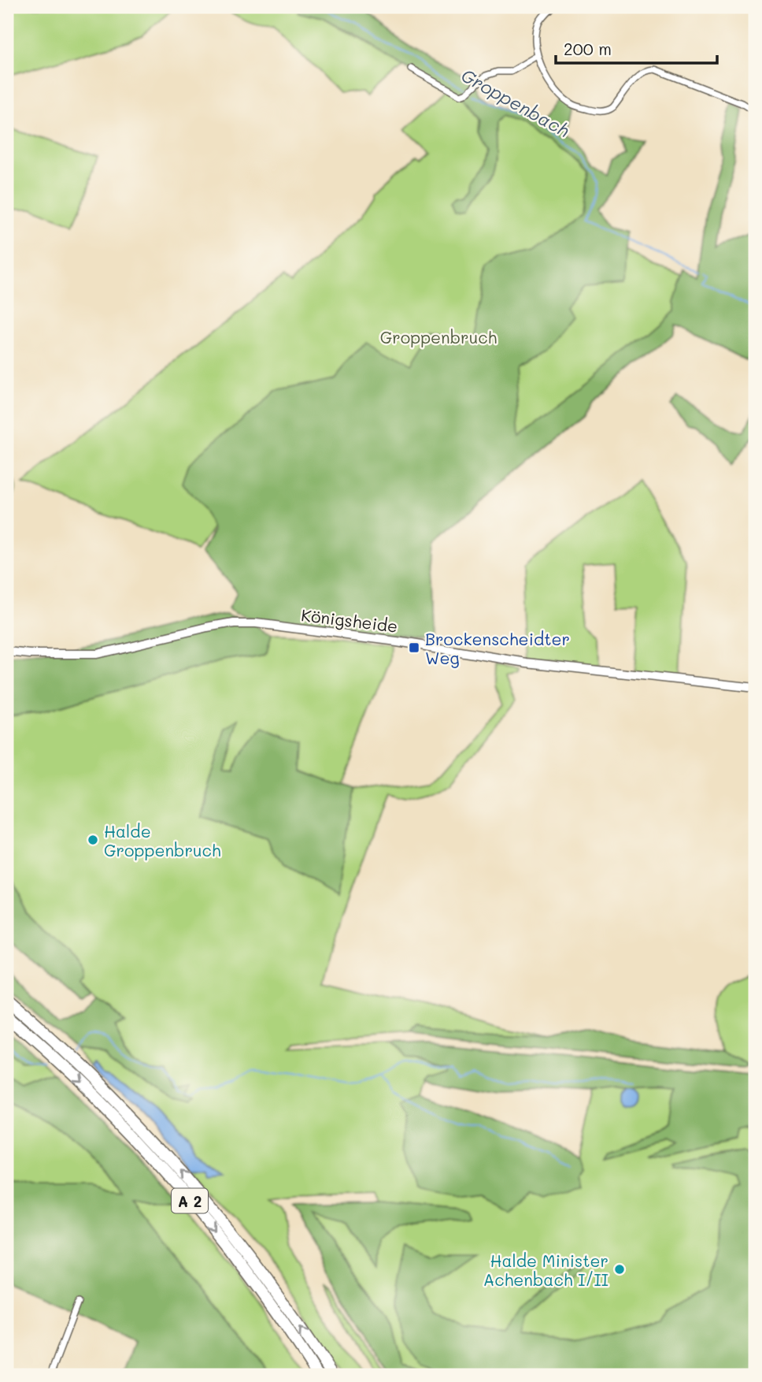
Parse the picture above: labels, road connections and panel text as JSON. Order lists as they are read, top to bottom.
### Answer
{
  "streets": {
    "highway": ["A 2"],
    "main road": ["Königsheide"]
  },
  "water": ["Groppenbach"],
  "parks": ["Groppenbruch"],
  "places": {
    "transit": ["Brockenscheidter Weg"],
    "other": ["Halde Groppenbruch", "Halde Minister Achenbach I/II"]
  },
  "scale_bar": "200 m"
}
